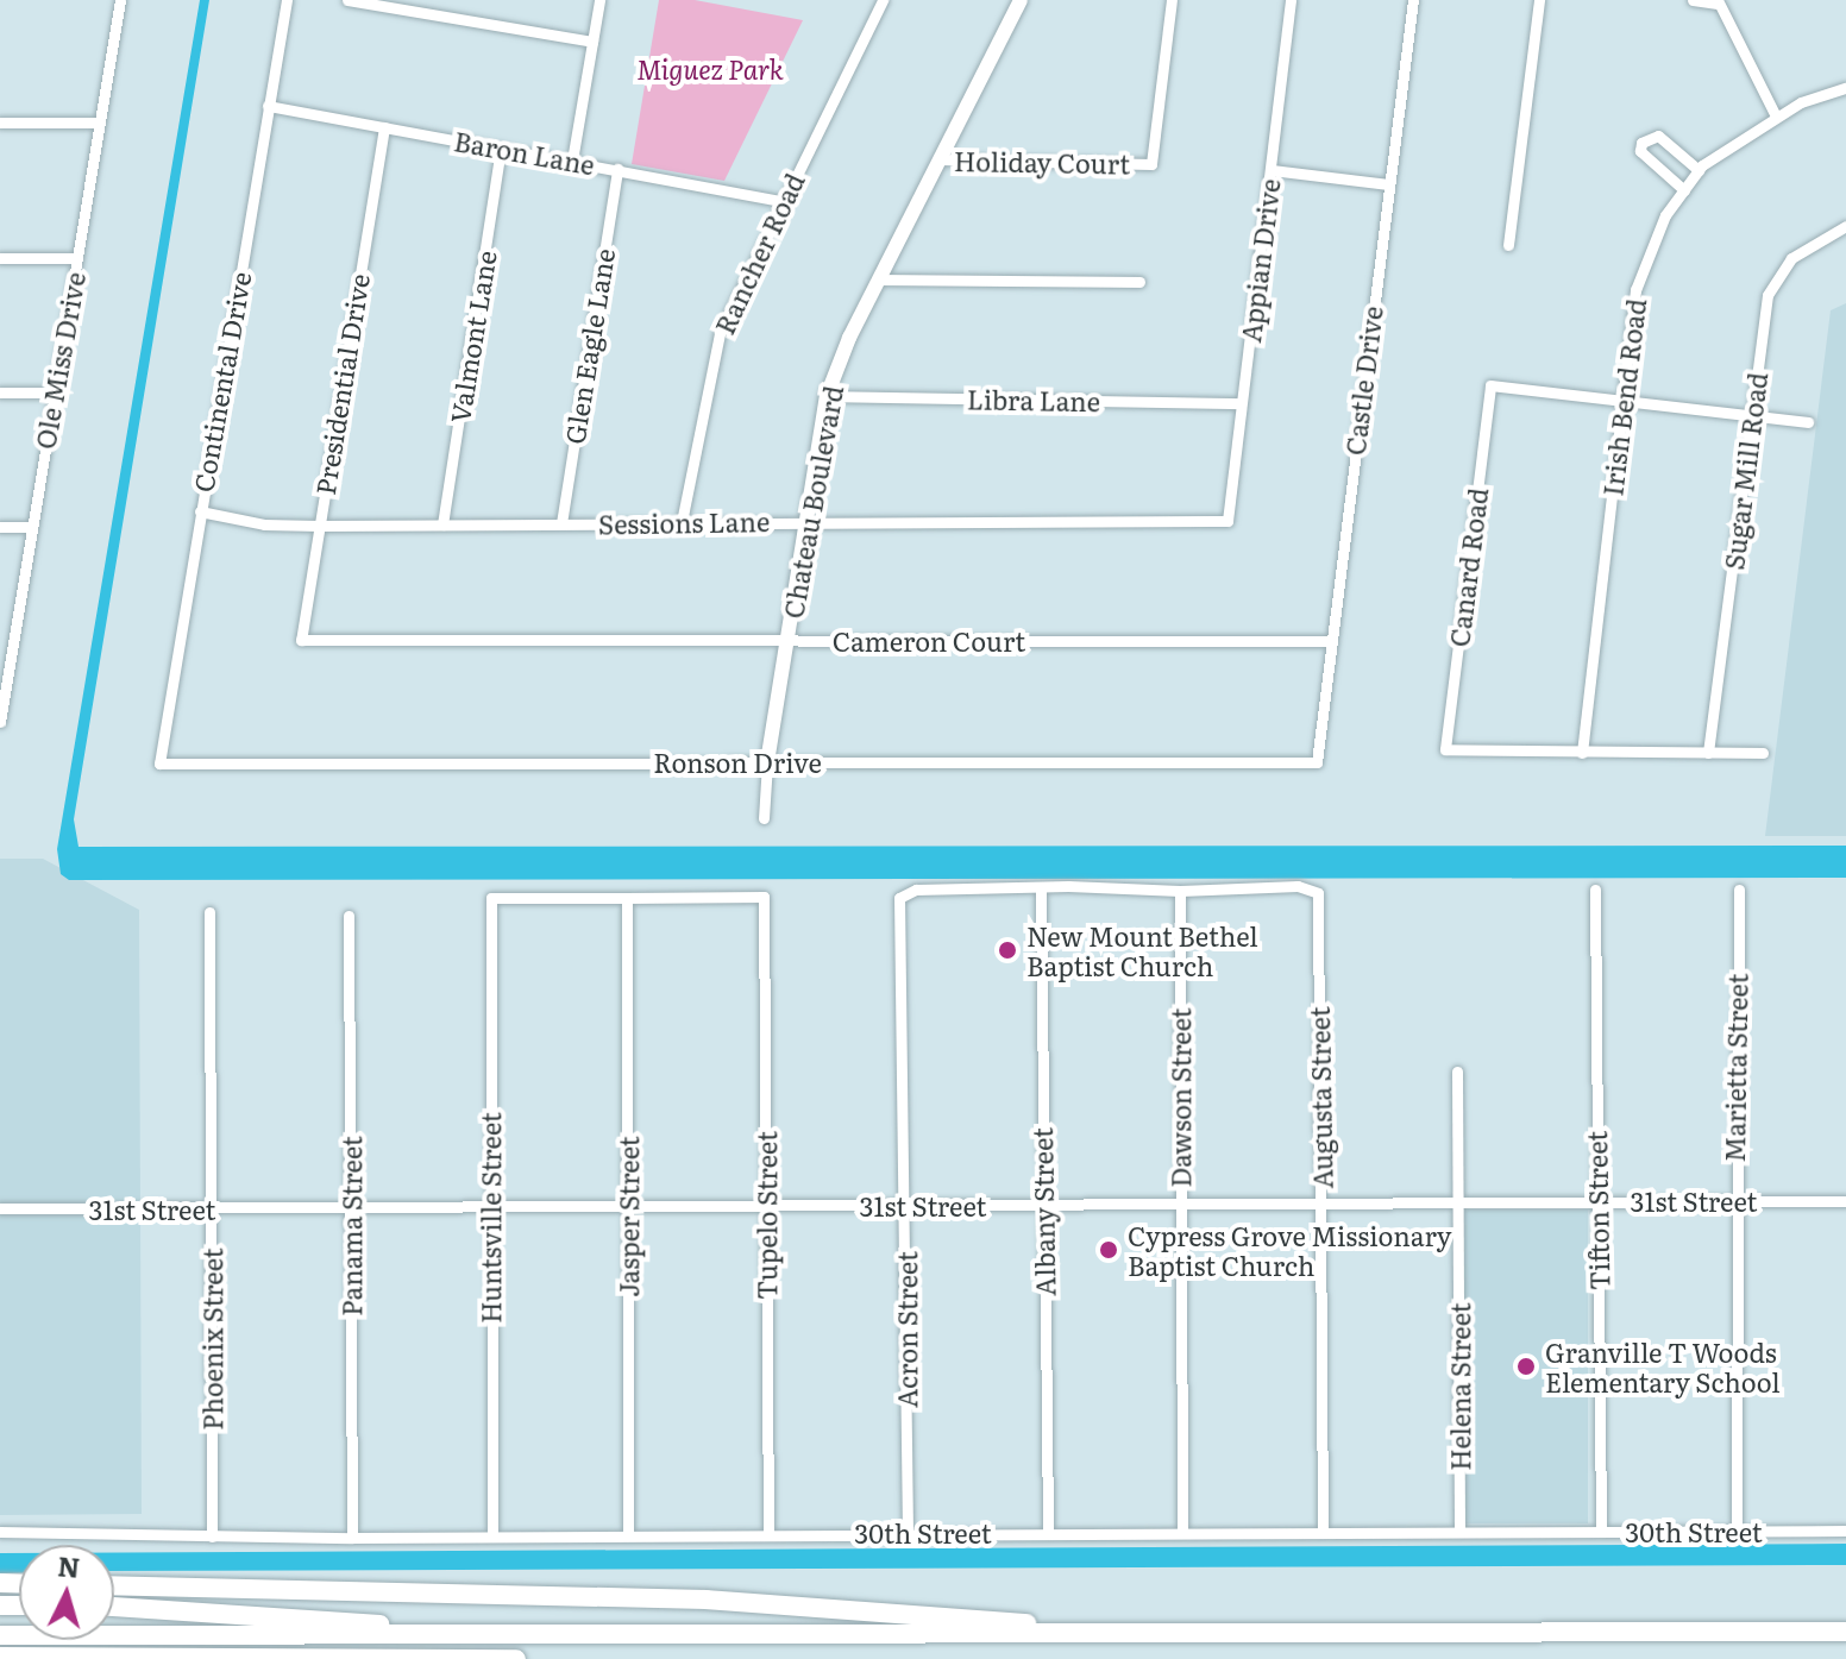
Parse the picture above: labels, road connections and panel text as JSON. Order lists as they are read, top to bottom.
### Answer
{
  "streets": {
    "street": [
      "Baron Lane",
      "Holiday Court",
      "Rancher Road",
      "Appian Drive",
      "Valmont Lane",
      "Glen Eagle Lane",
      "Ole Miss Drive",
      "Castle Drive",
      "Continental Drive",
      "Presidential Drive",
      "Irish Bend Road",
      "Libra Lane",
      "Sugar Mill Road",
      "Chateau Boulevard",
      "Sessions Lane",
      "Canard Road",
      "Cameron Court",
      "Ronson Drive",
      "Marietta Street",
      "Dawson Street",
      "Augusta Street",
      "31st Street",
      "Tifton Street",
      "Albany Street",
      "Tupelo Street",
      "Jasper Street",
      "Huntsville Street",
      "Panama Street",
      "Acron Street",
      "Phoenix Street",
      "Helena Street",
      "30th Street"
    ]
  },
  "crossings": [
    ["Baron Lane", "Rancher Road"],
    ["Baron Lane", "Valmont Lane"],
    ["Baron Lane", "Glen Eagle Lane"],
    ["Baron Lane", "Continental Drive"],
    ["Baron Lane", "Presidential Drive"],
    ["Holiday Court", "Chateau Boulevard"],
    ["Rancher Road", "Sessions Lane"],
    ["Appian Drive", "Libra Lane"],
    ["Appian Drive", "Sessions Lane"],
    ["Valmont Lane", "Sessions Lane"],
    ["Glen Eagle Lane", "Sessions Lane"],
    ["Castle Drive", "Cameron Court"],
    ["Castle Drive", "Ronson Drive"],
    ["Continental Drive", "Sessions Lane"],
    ["Continental Drive", "Ronson Drive"],
    ["Presidential Drive", "Sessions Lane"],
    ["Presidential Drive", "Cameron Court"],
    ["Irish Bend Road", "Canard Road"],
    ["Libra Lane", "Chateau Boulevard"],
    ["Chateau Boulevard", "Sessions Lane"],
    ["Chateau Boulevard", "Cameron Court"],
    ["Chateau Boulevard", "Ronson Drive"],
    ["Marietta Street", "31st Street"],
    ["Marietta Street", "30th Street"],
    ["Dawson Street", "Augusta Street"],
    ["Dawson Street", "31st Street"],
    ["Dawson Street", "30th Street"],
    ["Augusta Street", "31st Street"],
    ["Augusta Street", "30th Street"],
    ["31st Street", "Tifton Street"],
    ["31st Street", "Albany Street"],
    ["31st Street", "Tupelo Street"],
    ["31st Street", "Jasper Street"],
    ["31st Street", "Huntsville Street"],
    ["31st Street", "Panama Street"],
    ["31st Street", "Acron Street"],
    ["31st Street", "Phoenix Street"],
    ["31st Street", "Helena Street"],
    ["Tifton Street", "30th Street"],
    ["Albany Street", "Acron Street"],
    ["Albany Street", "30th Street"],
    ["Tupelo Street", "Jasper Street"],
    ["Tupelo Street", "Huntsville Street"],
    ["Tupelo Street", "30th Street"],
    ["Jasper Street", "Huntsville Street"],
    ["Jasper Street", "30th Street"],
    ["Huntsville Street", "30th Street"],
    ["Panama Street", "30th Street"],
    ["Acron Street", "30th Street"],
    ["Phoenix Street", "30th Street"],
    ["Helena Street", "30th Street"]
  ],
  "parks": ["Miguez Park"],
  "places": ["New Mount Bethel Baptist Church", "Cypress Grove Missionary Baptist Church", "Granville T Woods Elementary School"],
  "north": "top"
}
